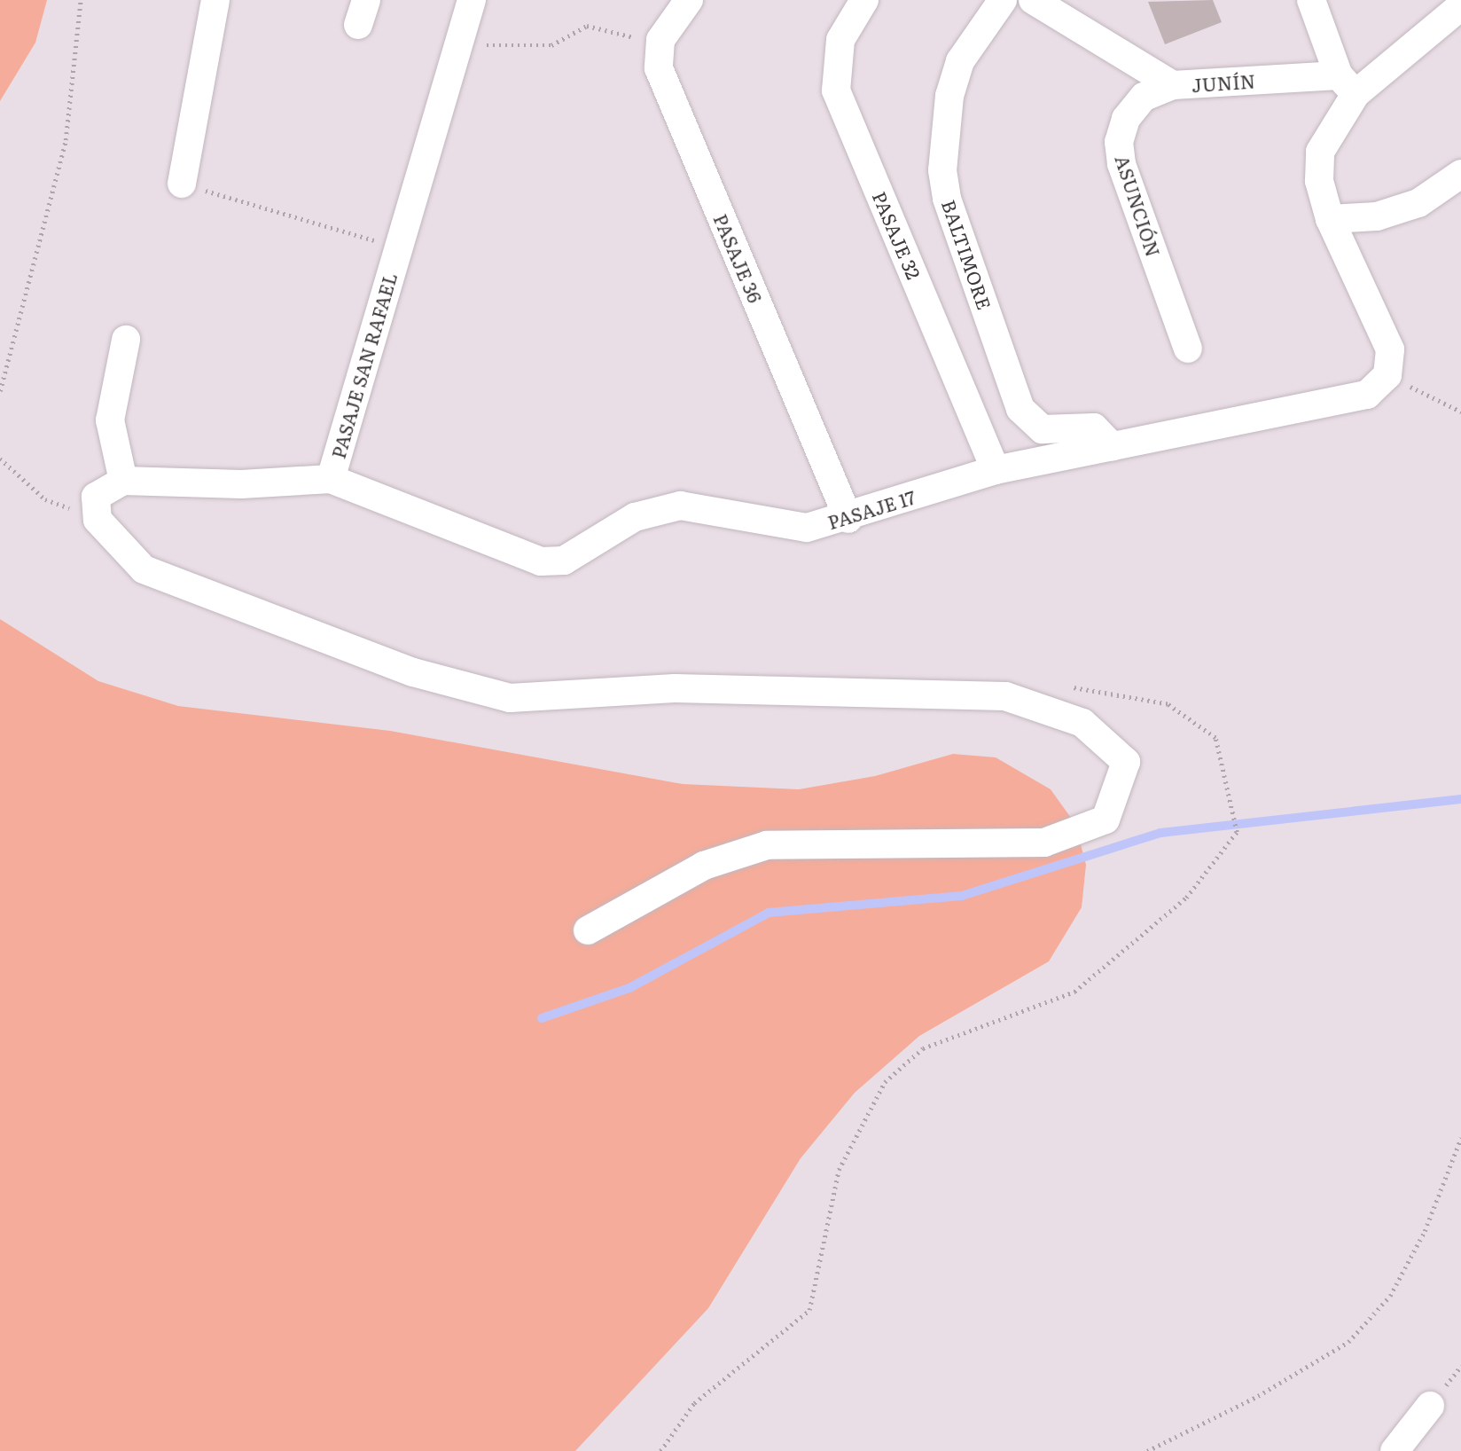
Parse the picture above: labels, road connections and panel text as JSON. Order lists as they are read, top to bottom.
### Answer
{
  "streets": {
    "street": [
      "JUNÍN",
      "ASUNCIÓN",
      "PASAJE 32",
      "BALTIMORE",
      "PASAJE 36",
      "PASAJE SAN RAFAEL",
      "PASAJE 17"
    ]
  },
  "crossings": [
    ["JUNÍN", "ASUNCIÓN"],
    ["PASAJE 32", "PASAJE 17"],
    ["BALTIMORE", "PASAJE 17"],
    ["PASAJE 36", "PASAJE 17"],
    ["PASAJE SAN RAFAEL", "PASAJE 17"]
  ]
}
